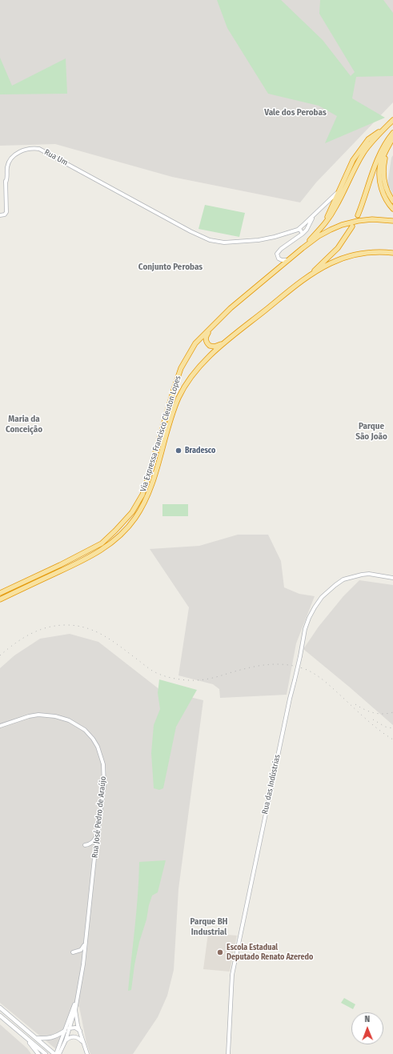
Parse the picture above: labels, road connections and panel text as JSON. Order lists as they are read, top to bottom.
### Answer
{
  "streets": {
    "highway": ["Via Expressa Francisco Cleuton Lopes"],
    "street": ["Rua Um", "Rua das Indústrias", "Rua José Pedro de Araújo"]
  },
  "districts": [
    "Vale dos Perobas",
    "Conjunto Perobas",
    "Maria da Conceição",
    "Parque São João",
    "Parque BH Industrial"
  ],
  "places": ["Bradesco", "Escola Estadual Deputado Renato Azeredo"],
  "north": "top"
}
